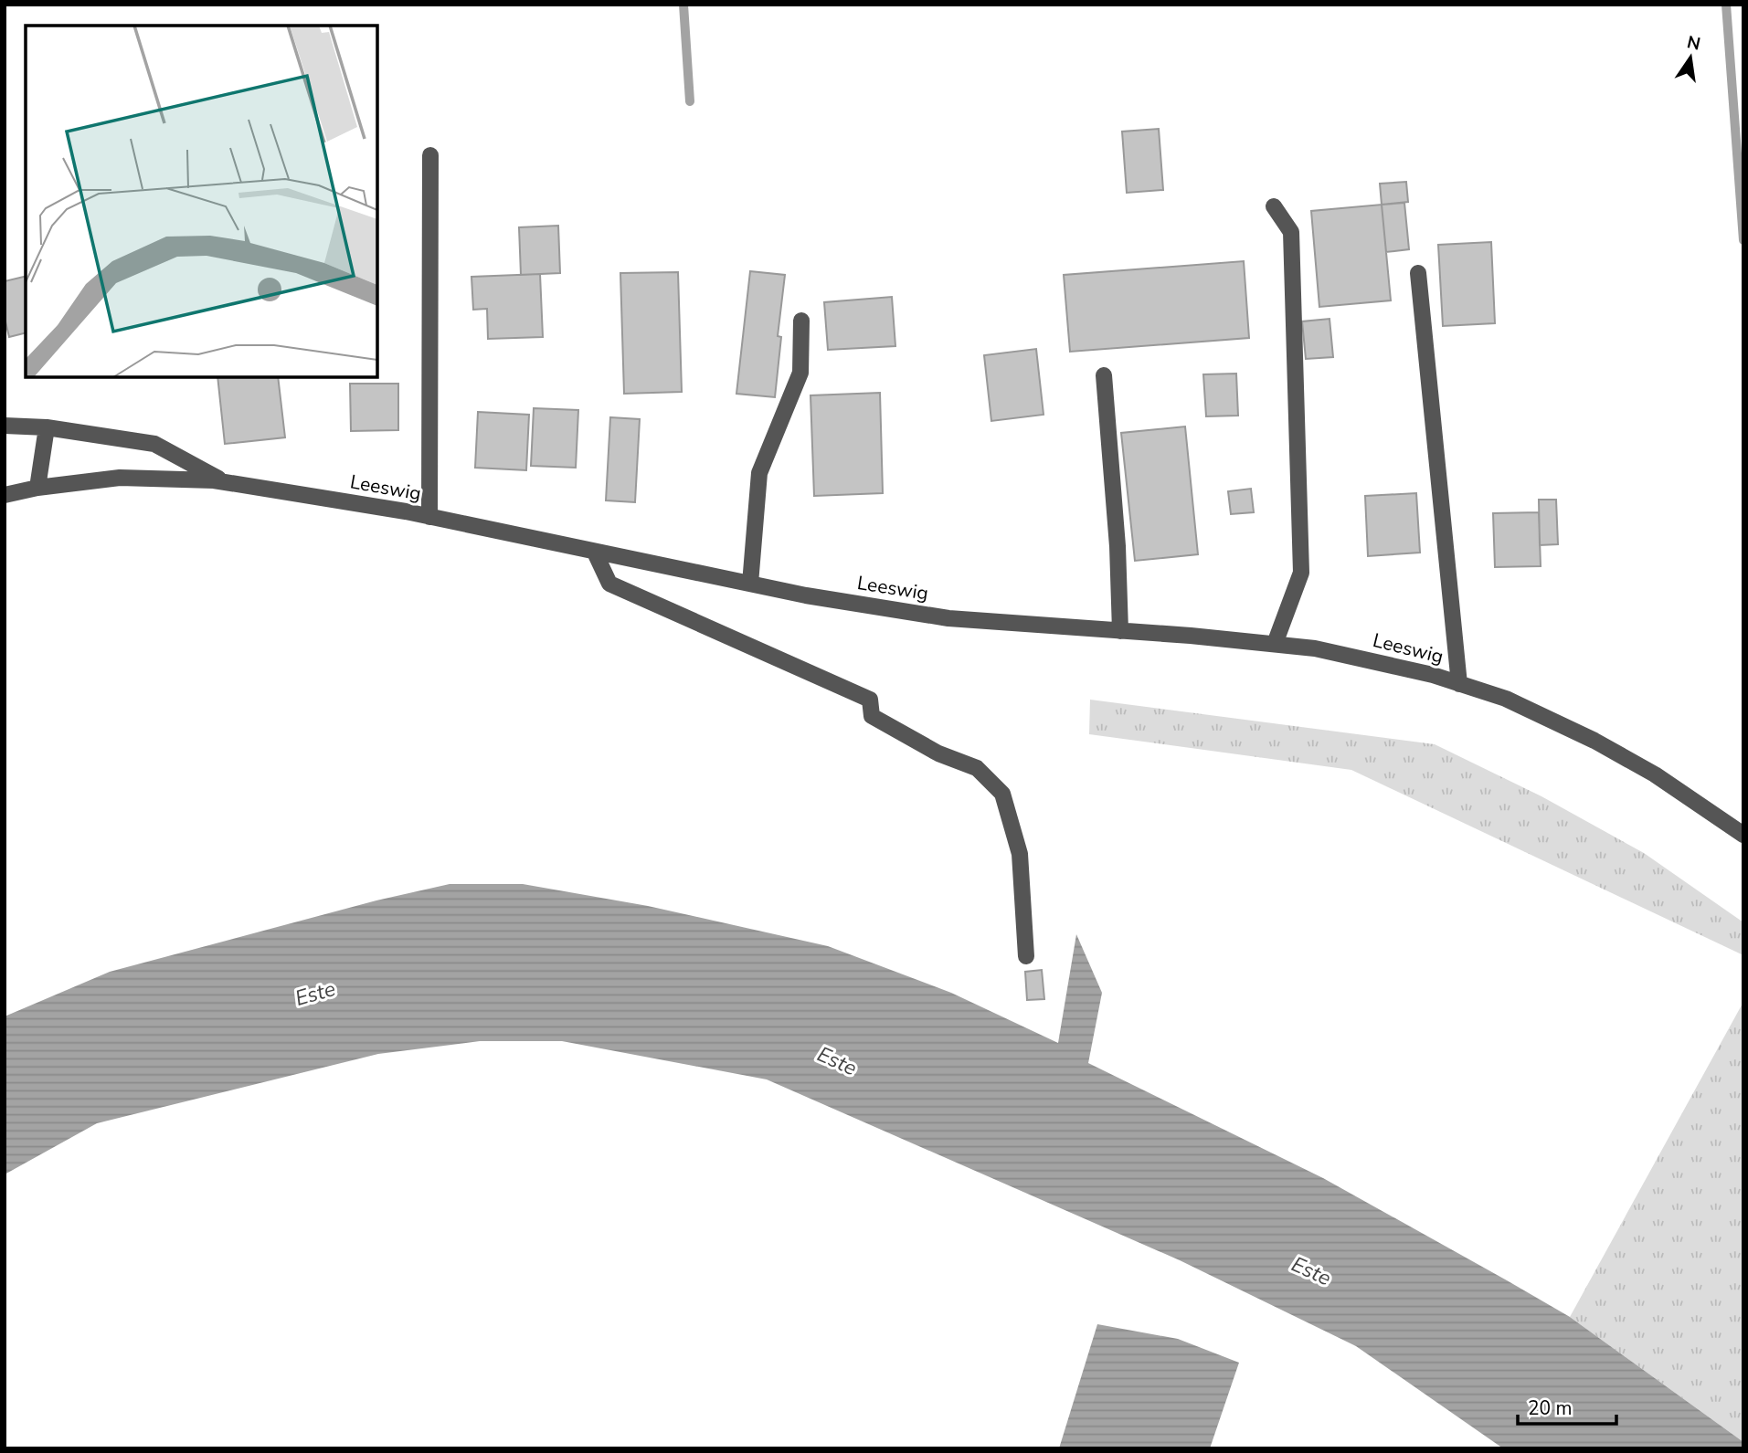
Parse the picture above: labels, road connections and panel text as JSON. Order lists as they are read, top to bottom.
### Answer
{
  "streets": {
    "street": ["Leeswig"]
  },
  "water": ["Este"],
  "scale_bar": "20 m",
  "north": "top"
}
